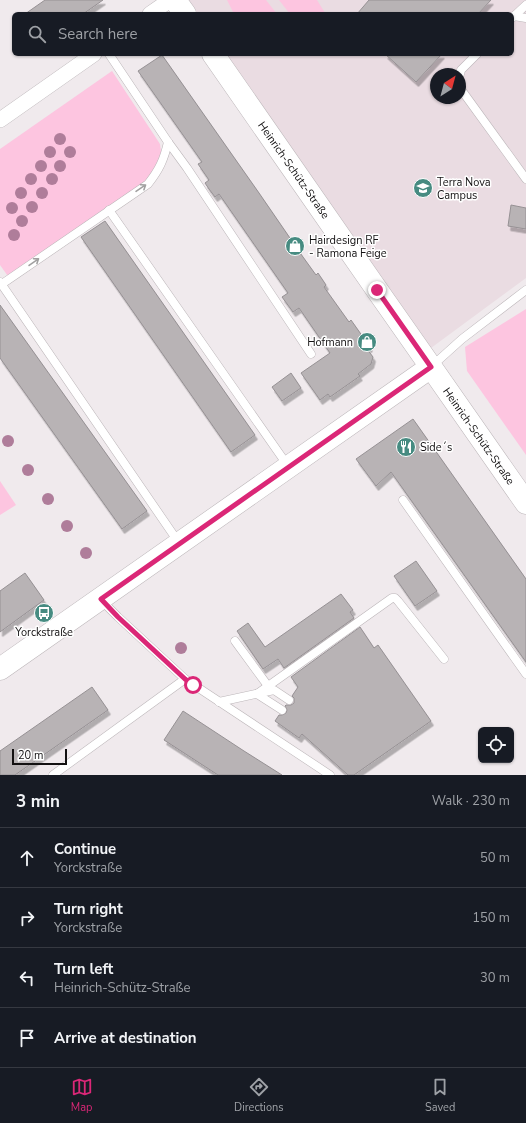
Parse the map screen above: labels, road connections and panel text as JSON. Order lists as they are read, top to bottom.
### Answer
{
  "streets": {
    "main road": ["Heinrich-Schütz-Straße"]
  },
  "places": {
    "school or university": ["Terra Nova Campus"],
    "shop": ["Hairdesign RF - Ramona Feige", "Hofmann"],
    "restaurant": ["Side´s"],
    "bus stop": ["Yorckstraße"]
  },
  "scale_bar": "20 m",
  "north": "top right",
  "page": {
    "search": "Search here",
    "scale": "20 m",
    "heading": ["3 min", "Walk · 230 m"],
    "list": [
      ["Continue", "Yorckstraße", "50 m"],
      ["Turn right", "Yorckstraße", "150 m"],
      ["Turn left", "Heinrich-Schütz-Straße", "30 m"],
      "Arrive at destination"
    ],
    "nav": ["Map", "Directions", "Saved"]
  }
}
